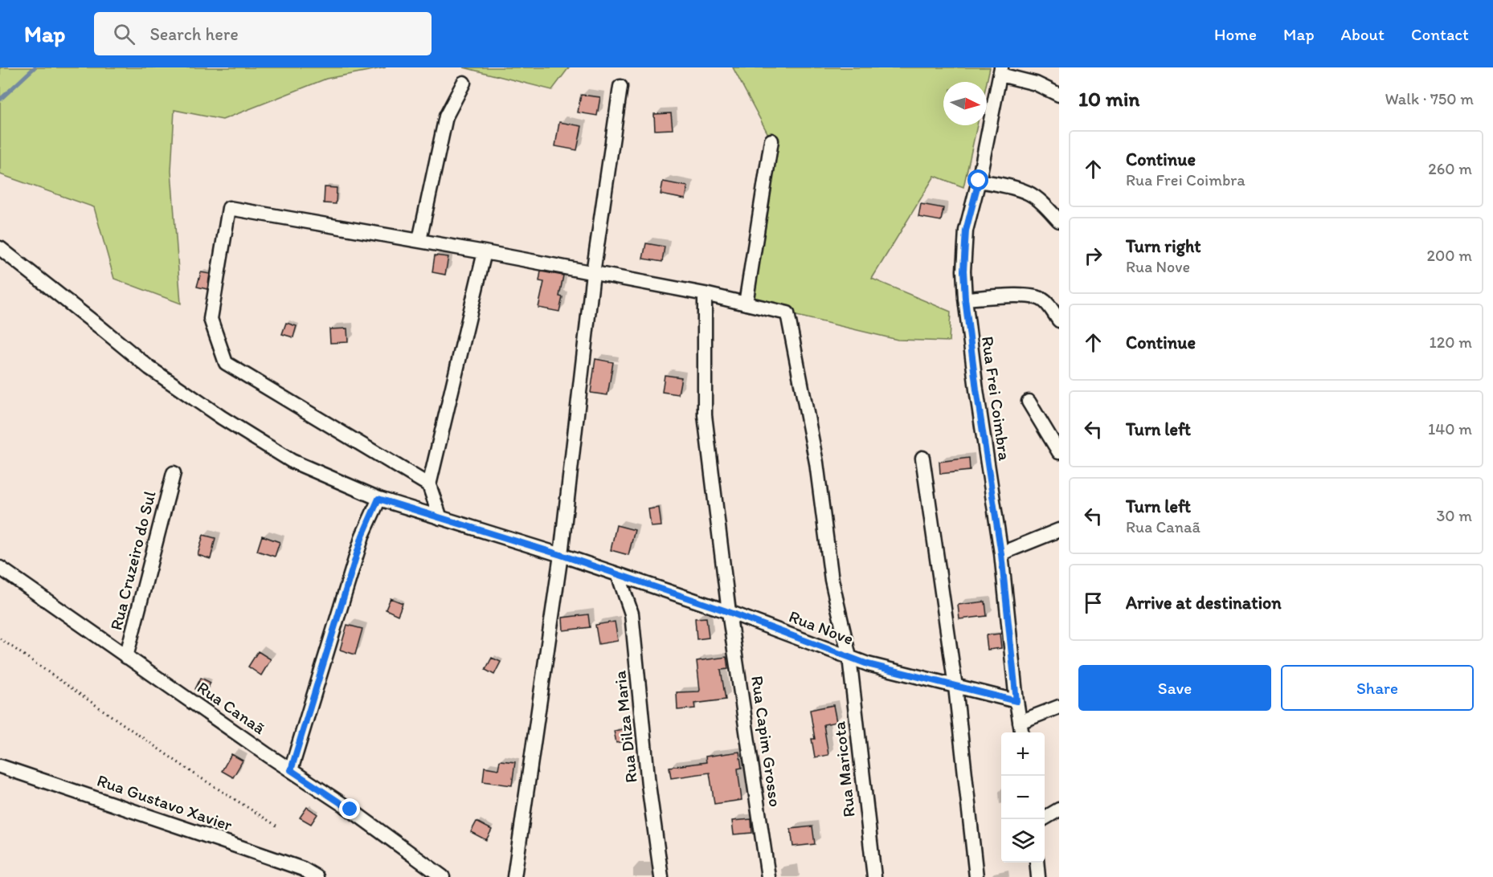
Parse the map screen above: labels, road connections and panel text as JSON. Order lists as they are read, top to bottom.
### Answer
{
  "streets": {
    "street": [
      "Rua Frei Coimbra",
      "Rua Cruzeiro do Sul",
      "Rua Nove",
      "Rua Canaã",
      "Rua Dilza Maria",
      "Rua Capim Grosso",
      "Rua Maricota",
      "Rua Gustavo Xavier"
    ]
  },
  "crossings": [
    ["Rua Frei Coimbra", "Rua Nove"],
    ["Rua Cruzeiro do Sul", "Rua Canaã"],
    ["Rua Nove", "Rua Dilza Maria"],
    ["Rua Nove", "Rua Capim Grosso"],
    ["Rua Nove", "Rua Maricota"]
  ],
  "north": "right",
  "page": {
    "header": "Map",
    "search": "Search here",
    "nav": [
      "Home",
      "Map",
      "About",
      "Contact"
    ],
    "heading": ["10 min", "Walk · 750 m"],
    "list": [
      ["Continue", "Rua Frei Coimbra", "260 m"],
      ["Turn right", "Rua Nove", "200 m"],
      ["Continue", "120 m"],
      ["Turn left", "140 m"],
      ["Turn left", "Rua Canaã", "30 m"],
      "Arrive at destination"
    ],
    "buttons": ["Save", "Share"],
    "map_buttons": ["+", "−"]
  }
}
